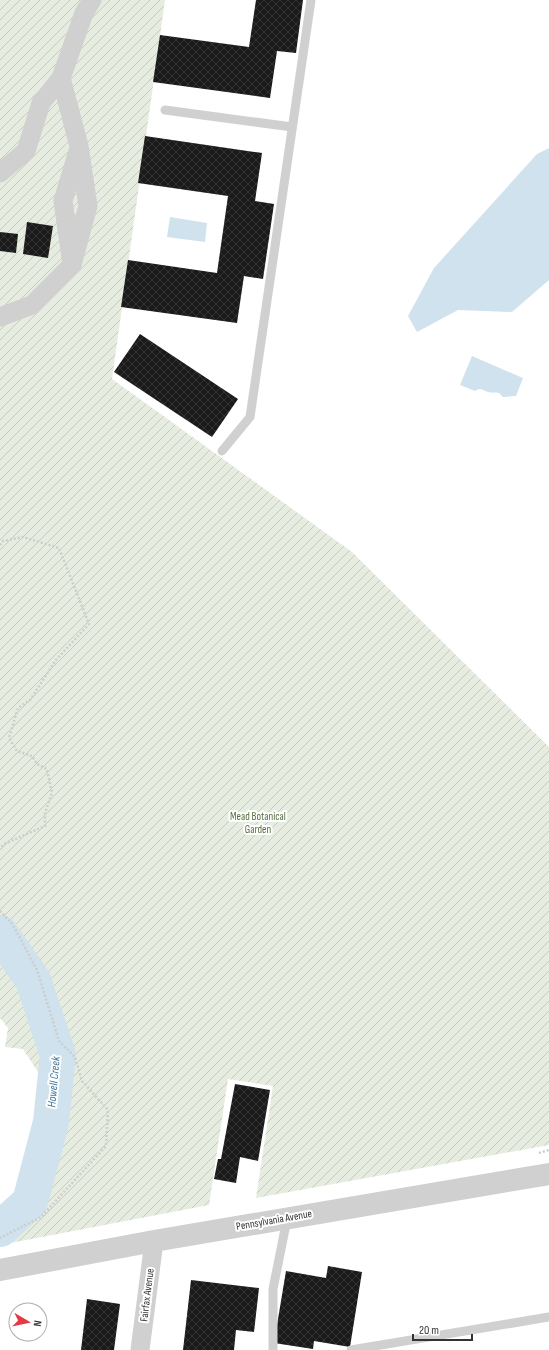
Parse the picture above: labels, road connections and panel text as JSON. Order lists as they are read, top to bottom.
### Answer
{
  "streets": {
    "street": ["Pennsylvania Avenue", "Fairfax Avenue"]
  },
  "crossings": [
    ["Pennsylvania Avenue", "Fairfax Avenue"]
  ],
  "water": ["Howell Creek"],
  "parks": ["Mead Botanical Garden"],
  "scale_bar": "20 m",
  "north": "right"
}
